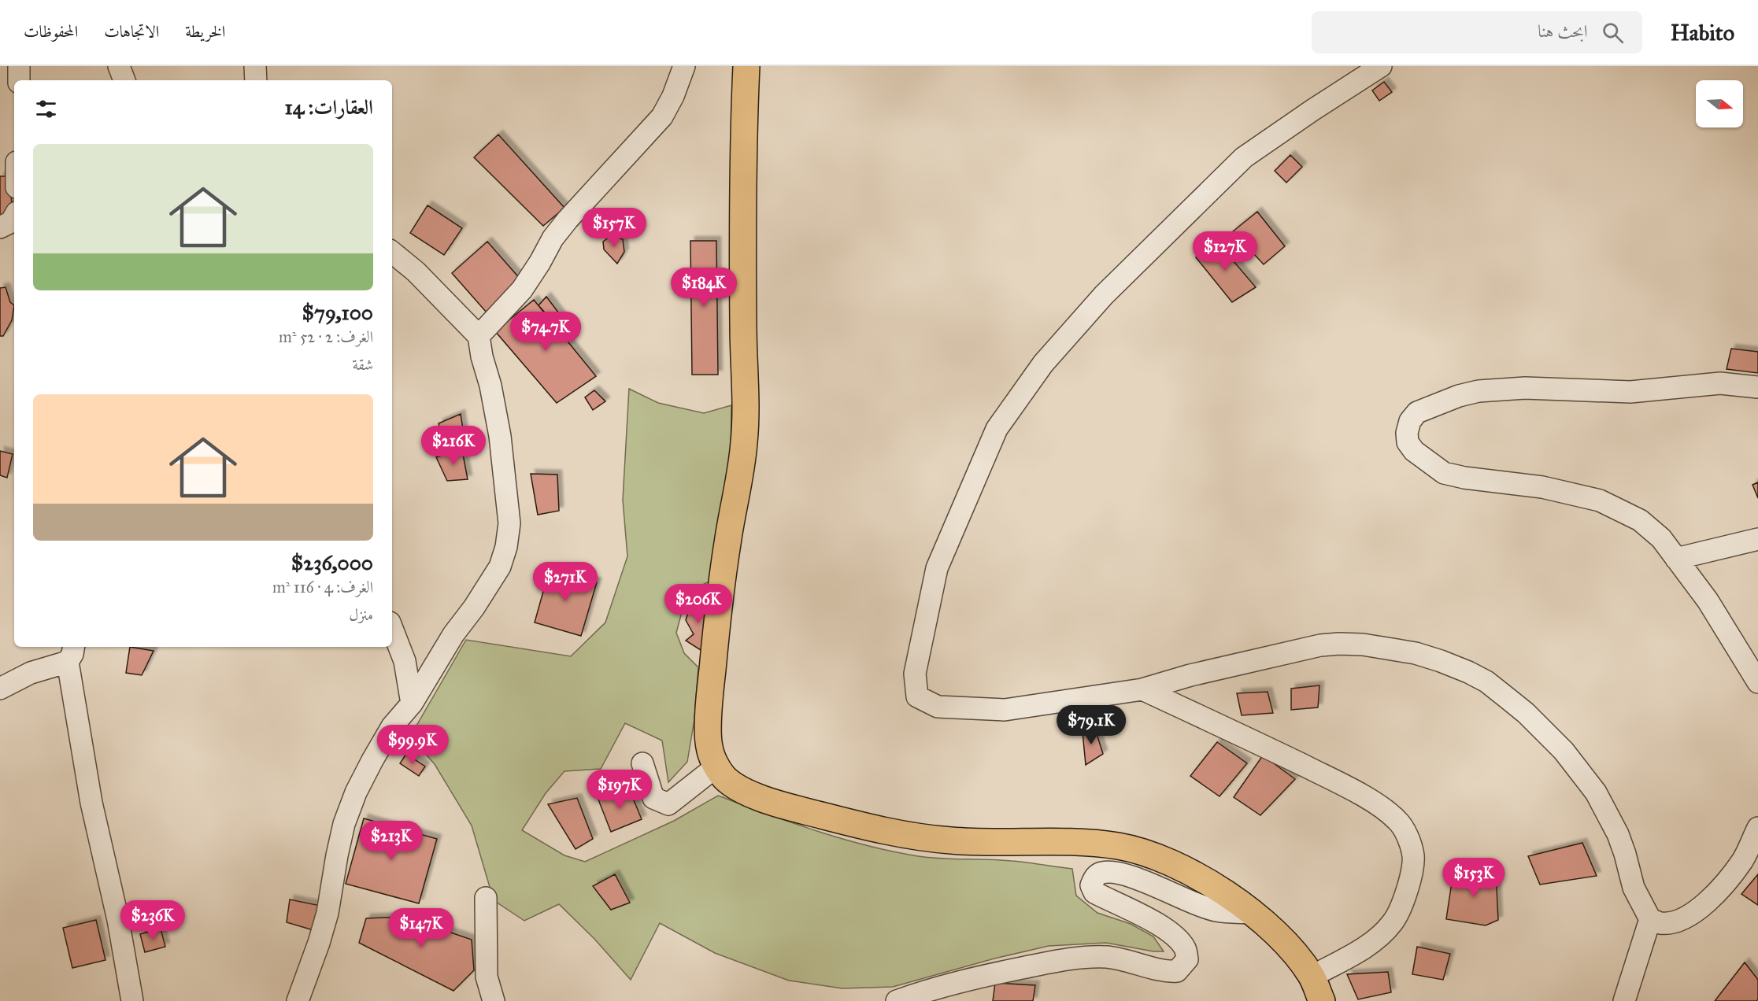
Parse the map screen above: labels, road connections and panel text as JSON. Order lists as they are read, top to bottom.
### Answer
{
  "north": "right",
  "page": {
    "header": "Habito",
    "search": "ابحث هنا",
    "nav": ["الخريطة", "الاتجاهات", "المحفوظات"],
    "heading": "العقارات: 14",
    "list": [
      {
        "name": "$79,100",
        "note": "الغرف: 2 · 52 m² · شقة"
      },
      {
        "name": "$236,000",
        "note": "الغرف: 4 · 116 m² · منزل"
      }
    ],
    "price": [
      "$157K",
      "$127K",
      "$184K",
      "$74.7K",
      "$216K",
      "$271K",
      "$206K",
      "$79.1K",
      "$99.9K",
      "$197K",
      "$213K",
      "$153K",
      "$236K",
      "$147K"
    ]
  }
}
